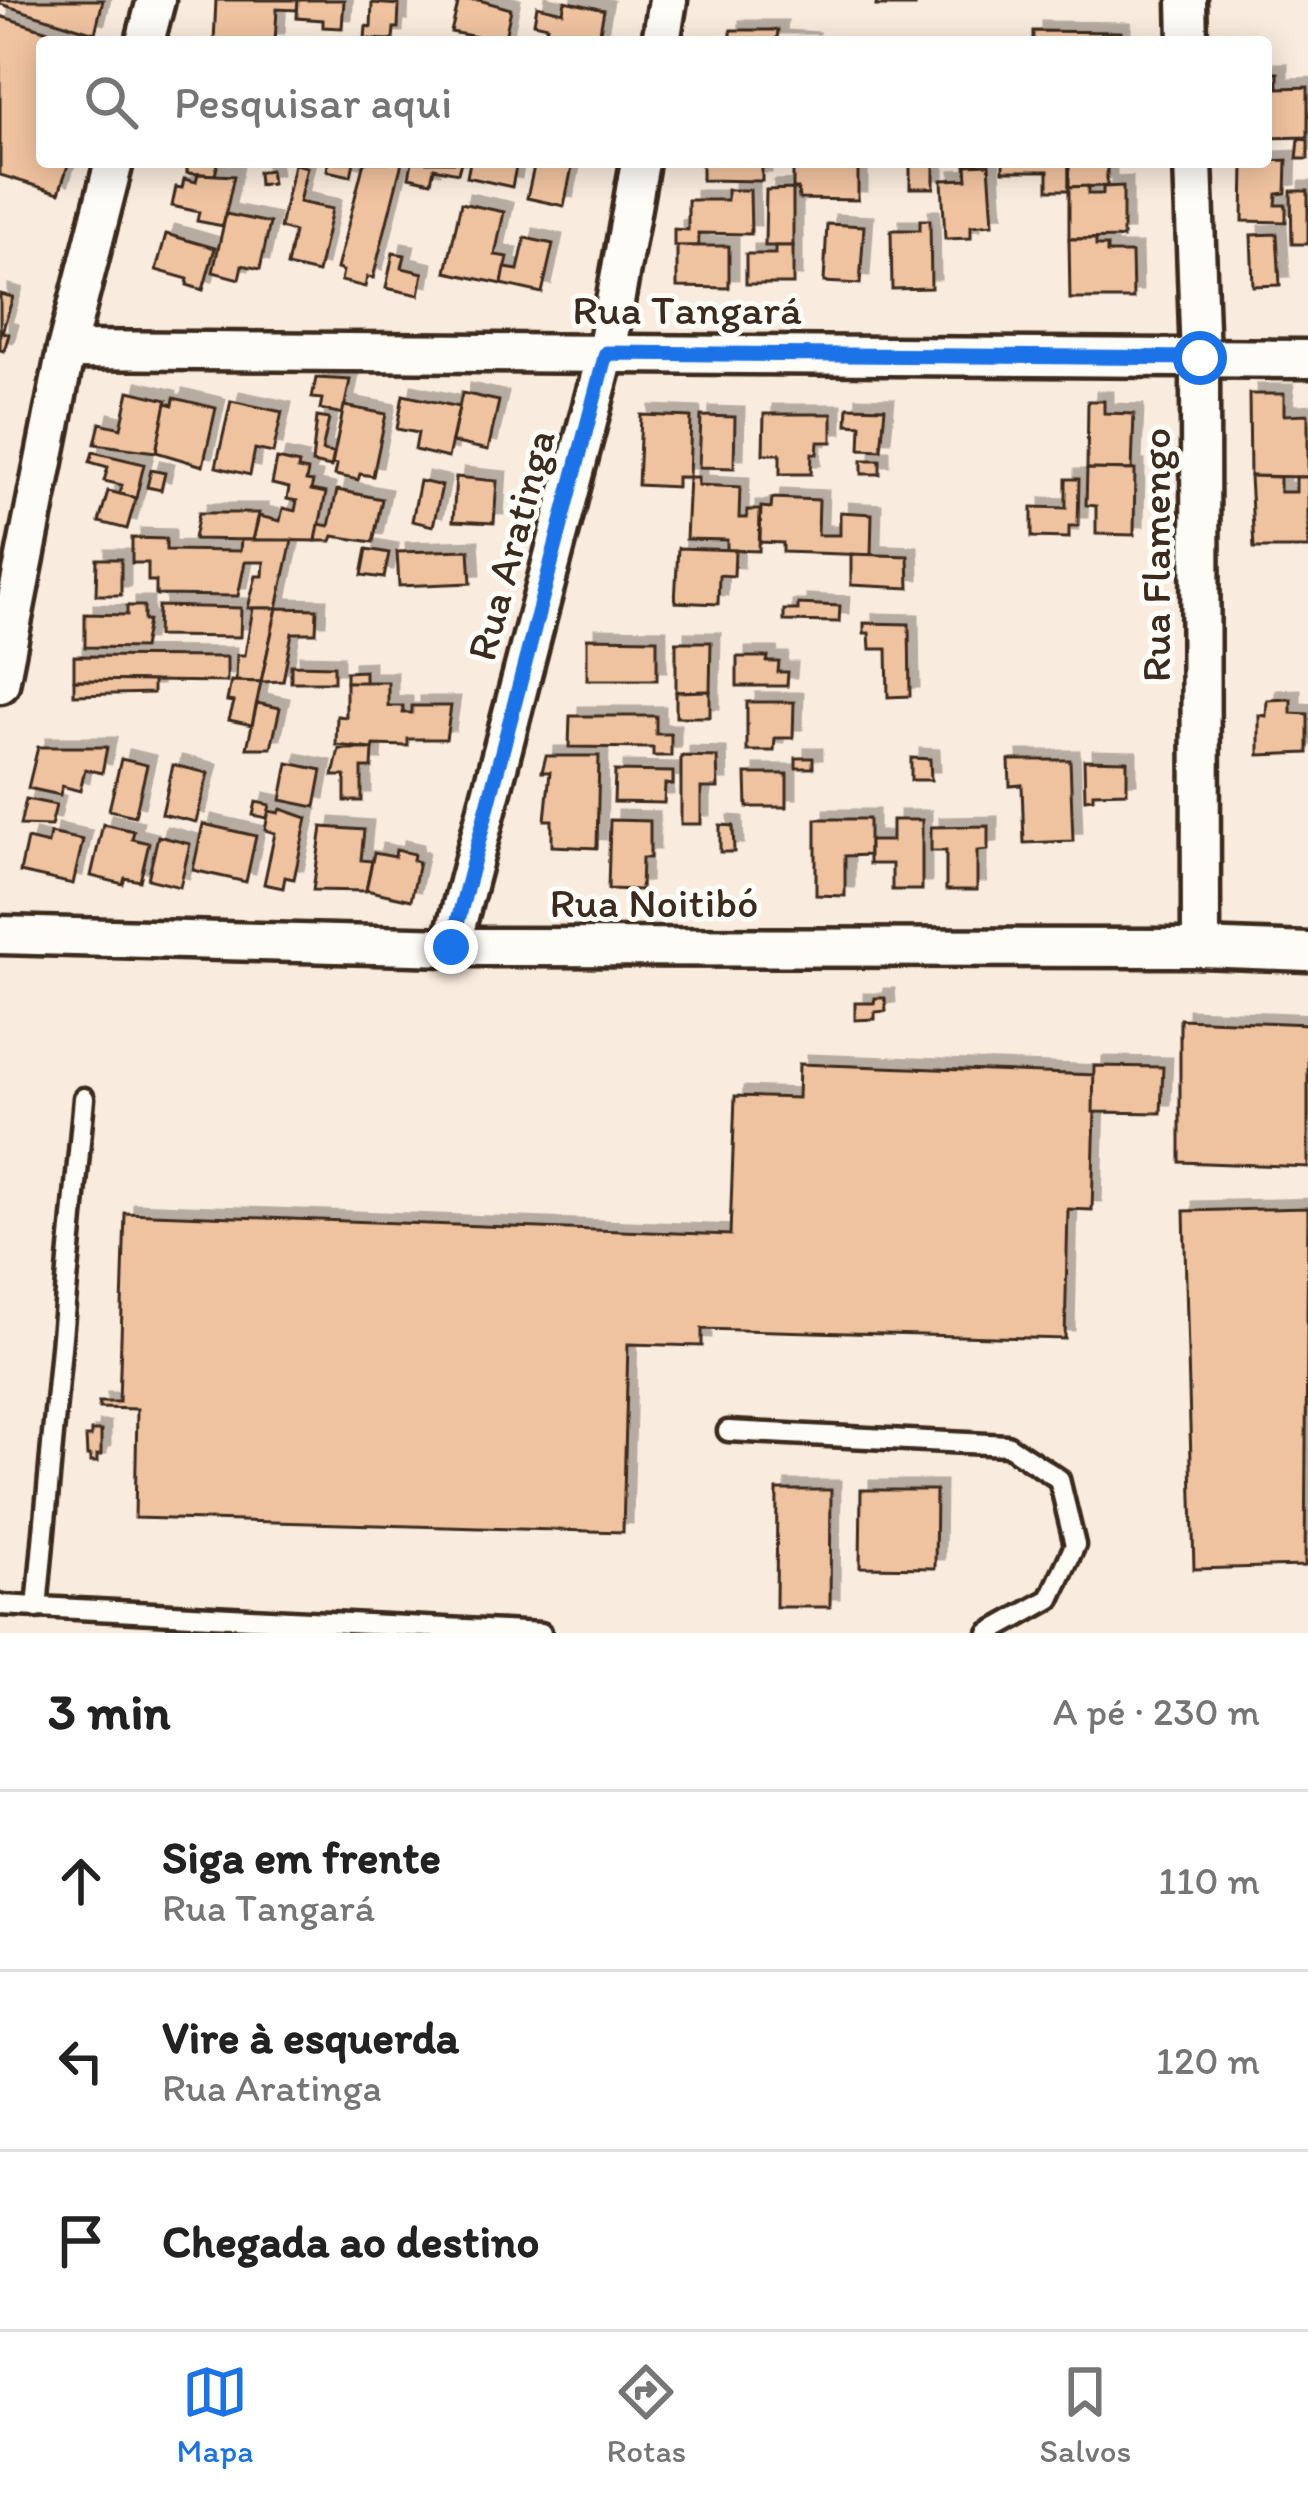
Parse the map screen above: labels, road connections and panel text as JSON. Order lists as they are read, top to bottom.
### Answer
{
  "streets": {
    "street": [
      "Rua Tangará",
      "Rua Aratinga",
      "Rua Flamengo",
      "Rua Noitibó"
    ]
  },
  "crossings": [
    ["Rua Tangará", "Rua Aratinga"],
    ["Rua Tangará", "Rua Flamengo"],
    ["Rua Aratinga", "Rua Noitibó"],
    ["Rua Flamengo", "Rua Noitibó"]
  ],
  "page": {
    "search": "Pesquisar aqui",
    "heading": ["3 min", "A pé · 230 m"],
    "list": [
      ["Siga em frente", "Rua Tangará", "110 m"],
      ["Vire à esquerda", "Rua Aratinga", "120 m"],
      "Chegada ao destino"
    ],
    "nav": ["Mapa", "Rotas", "Salvos"]
  }
}
